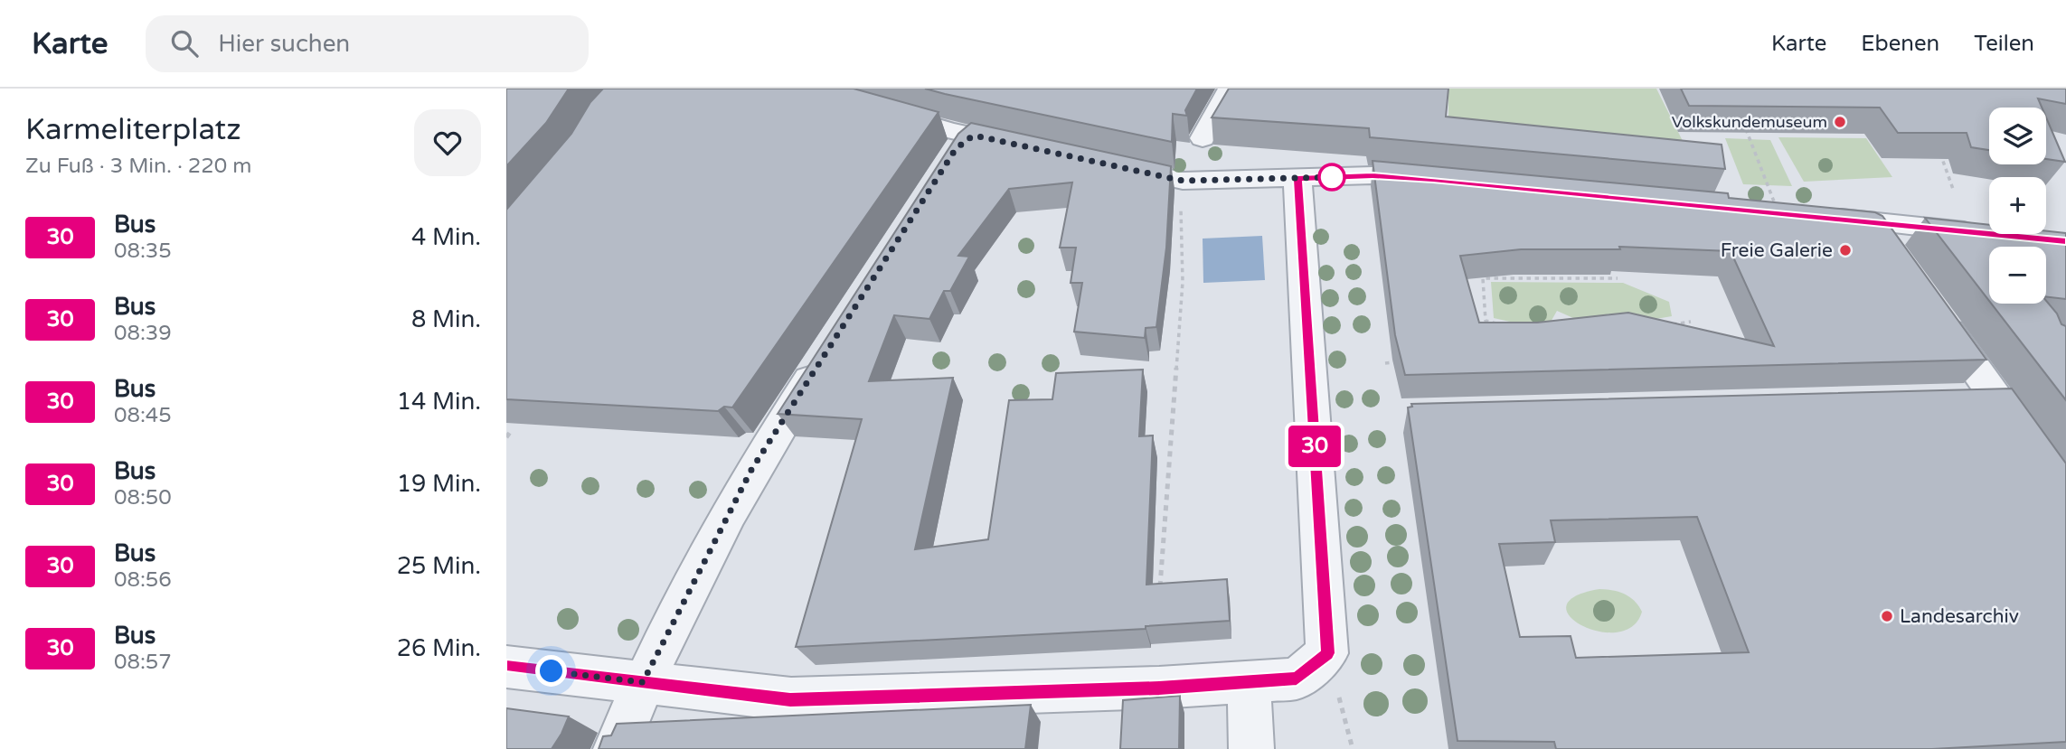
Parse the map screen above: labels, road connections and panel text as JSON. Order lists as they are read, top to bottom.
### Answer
{
  "places": ["Volkskundemuseum", "Freie Galerie", "Landesarchiv"],
  "lines": ["bus line 30"],
  "page": {
    "header": "Karte",
    "search": "Hier suchen",
    "nav": ["Karte", "Ebenen", "Teilen"],
    "heading": ["Karmeliterplatz", "Zu Fuß · 3 Min. · 220 m"],
    "on_map": "30",
    "map_buttons": ["+", "−"],
    "list": [
      {
        "mark": "30",
        "name": "Bus",
        "note": "08:35",
        "value": "4 Min."
      },
      {
        "mark": "30",
        "name": "Bus",
        "note": "08:39",
        "value": "8 Min."
      },
      {
        "mark": "30",
        "name": "Bus",
        "note": "08:45",
        "value": "14 Min."
      },
      {
        "mark": "30",
        "name": "Bus",
        "note": "08:50",
        "value": "19 Min."
      },
      {
        "mark": "30",
        "name": "Bus",
        "note": "08:56",
        "value": "25 Min."
      },
      {
        "mark": "30",
        "name": "Bus",
        "note": "08:57",
        "value": "26 Min."
      }
    ]
  }
}
